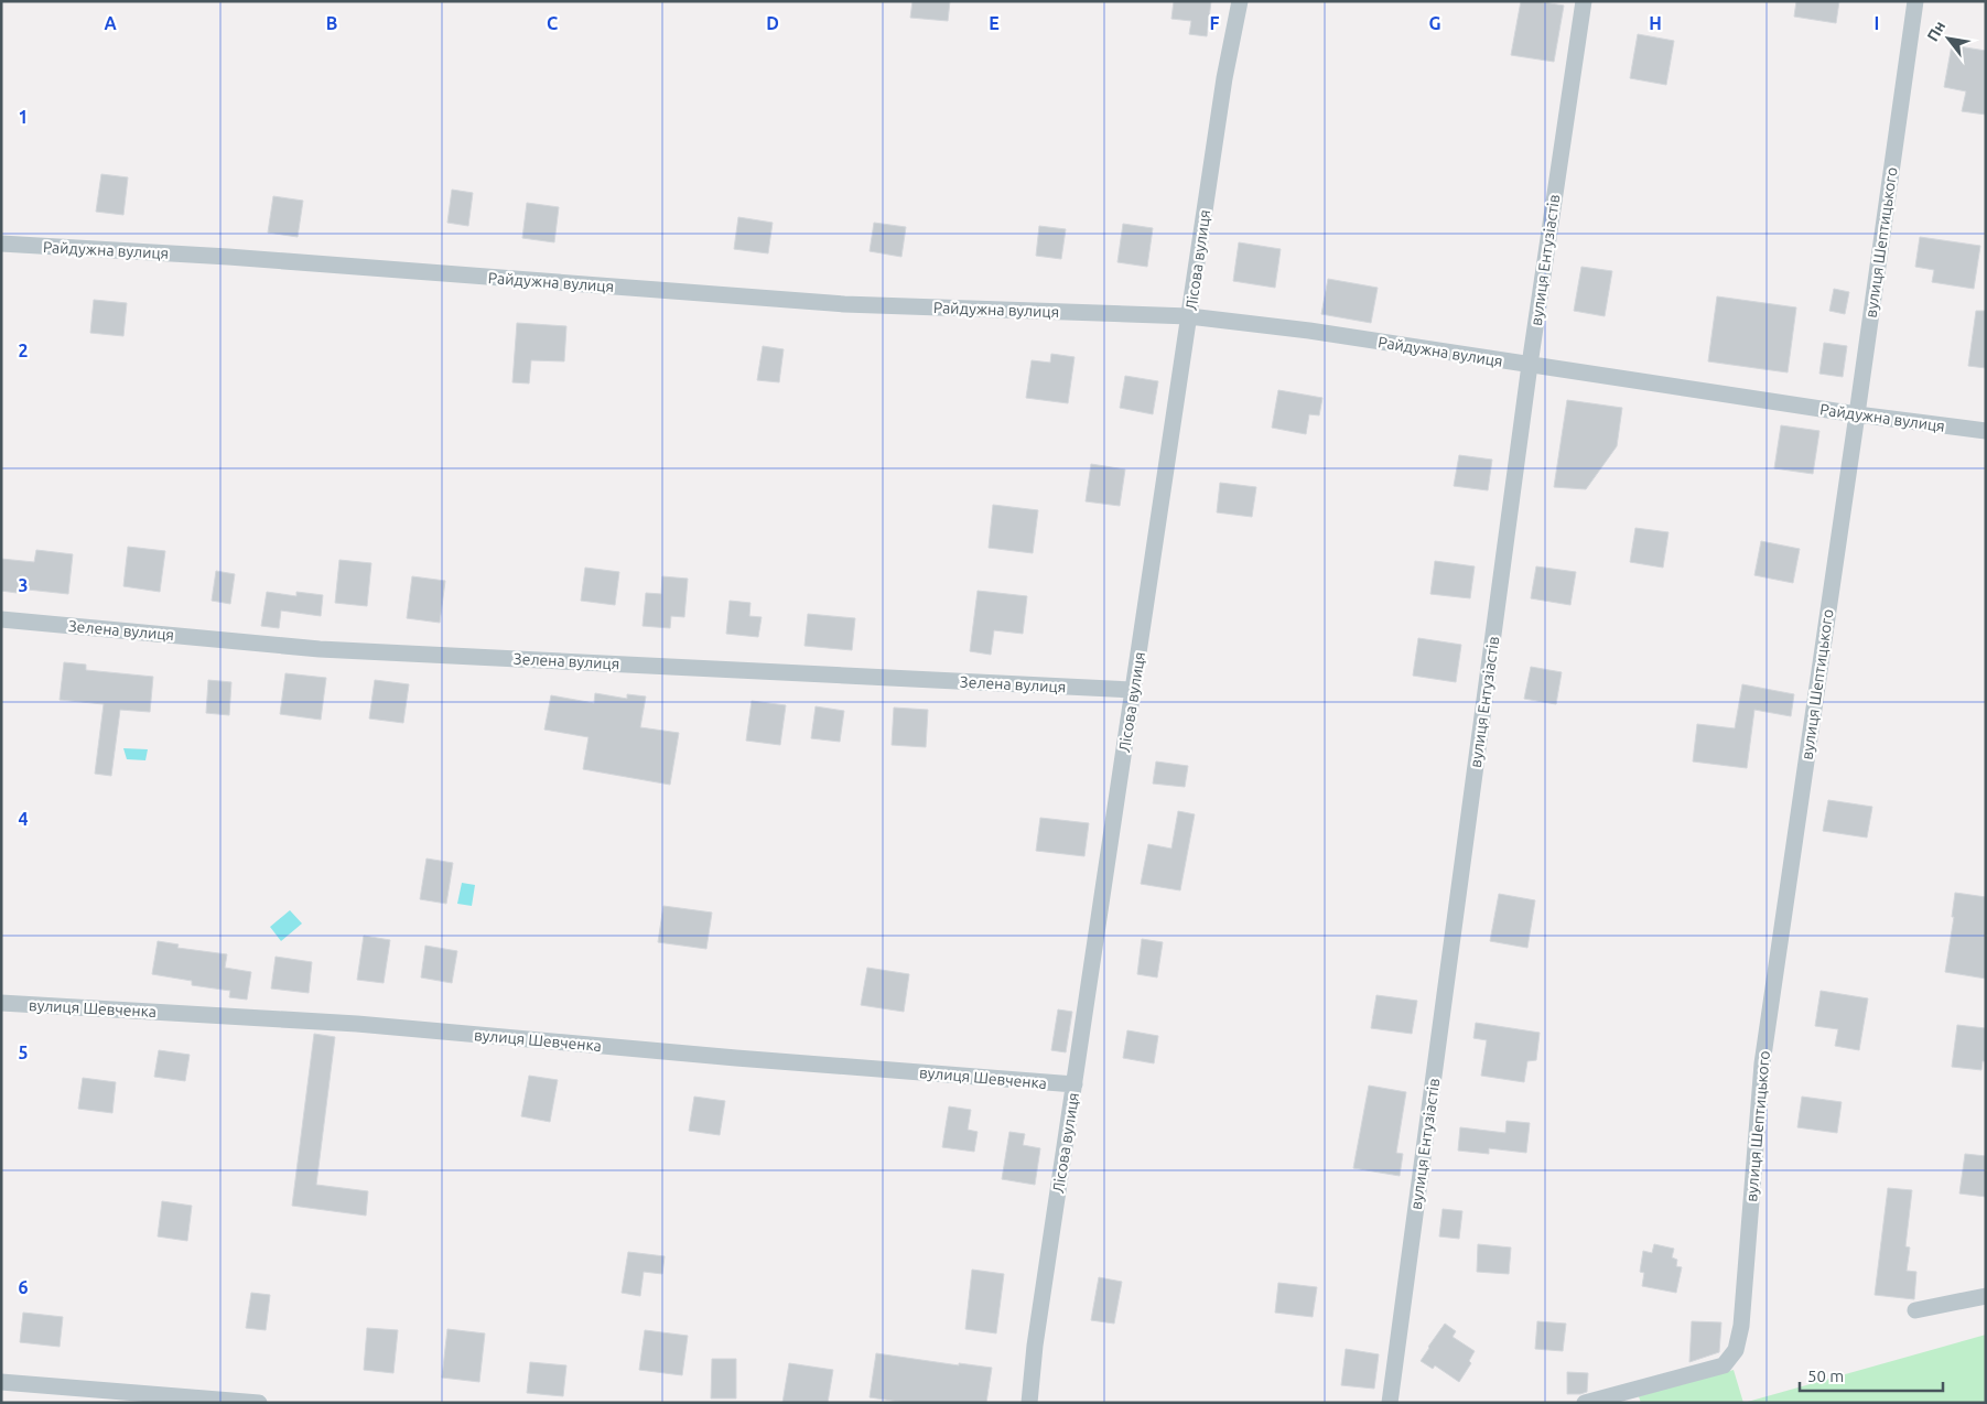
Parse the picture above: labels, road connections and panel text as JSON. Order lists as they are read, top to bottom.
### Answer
{
  "streets": {
    "street": [
      "вулиця Шептицького",
      "Райдужна вулиця",
      "Лісова вулиця",
      "вулиця Ентузіастів",
      "Зелена вулиця",
      "вулиця Шевченка"
    ]
  },
  "crossings": [
    ["вулиця Шептицького", "Райдужна вулиця"],
    ["Райдужна вулиця", "Лісова вулиця"],
    ["Райдужна вулиця", "вулиця Ентузіастів"],
    ["Лісова вулиця", "Зелена вулиця"],
    ["Лісова вулиця", "вулиця Шевченка"]
  ],
  "scale_bar": "50 m",
  "north": "top left",
  "grid": {
    "columns": [
      "A",
      "B",
      "C",
      "D",
      "E",
      "F",
      "G",
      "H",
      "I"
    ],
    "rows": [
      "1",
      "2",
      "3",
      "4",
      "5",
      "6"
    ]
  }
}
